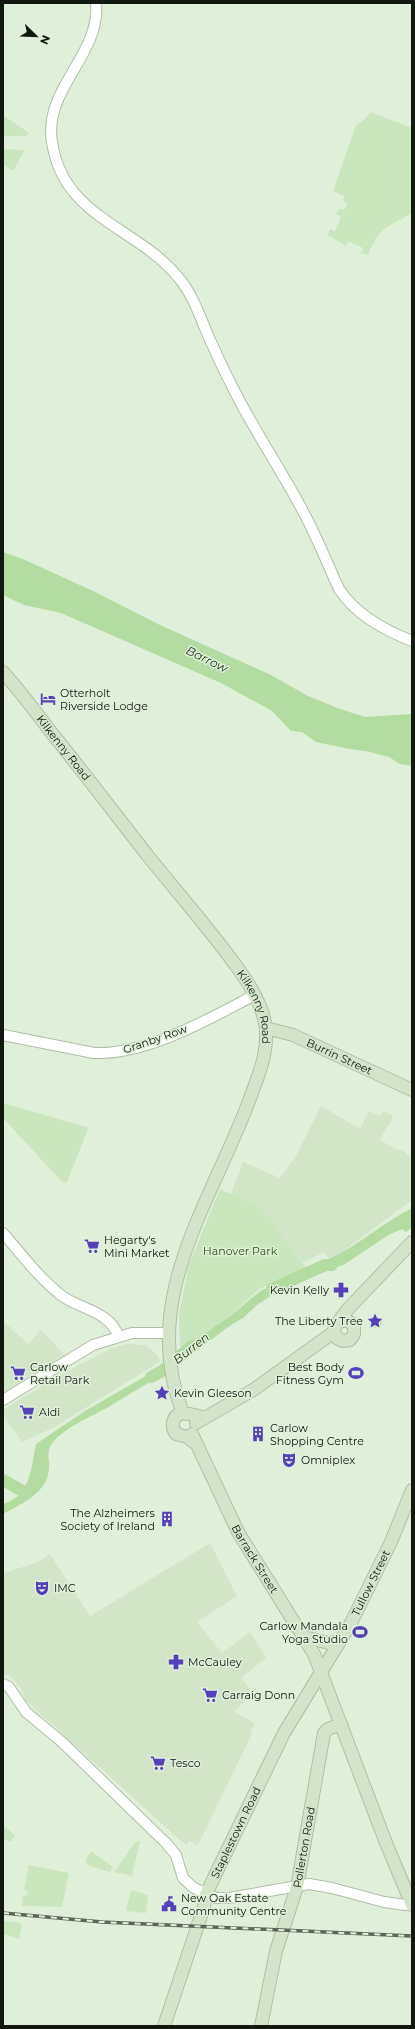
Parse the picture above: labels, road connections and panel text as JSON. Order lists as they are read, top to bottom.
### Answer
{
  "streets": {
    "main road": [
      "Kilkenny Road",
      "Burrin Street",
      "Barrack Street",
      "Tullow Street",
      "Staplestown Road",
      "Pollerton Road"
    ],
    "street": ["Granby Row"]
  },
  "crossings": [
    ["Kilkenny Road", "Granby Row"],
    ["Kilkenny Road", "Burrin Street"],
    ["Kilkenny Road", "Barrack Street"],
    ["Barrack Street", "Tullow Street"],
    ["Barrack Street", "Staplestown Road"],
    ["Barrack Street", "Pollerton Road"],
    ["Tullow Street", "Staplestown Road"]
  ],
  "water": ["Barrow", "Burren"],
  "parks": ["Hanover Park"],
  "places": {
    "hotel": ["Otterholt Riverside Lodge"],
    "supermarket": [
      "Hegarty's Mini Market",
      "Carlow Retail Park",
      "Aldi",
      "Carraig Donn",
      "Tesco"
    ],
    "pharmacy": ["Kevin Kelly", "McCauley"],
    "place": ["The Liberty Tree", "Kevin Gleeson"],
    "sports": ["Best Body Fitness Gym", "Carlow Mandala Yoga Studio"],
    "building": ["Carlow Shopping Centre", "The Alzheimers Society of Ireland"],
    "theatre": ["Omniplex", "IMC"],
    "public building": ["New Oak Estate Community Centre"]
  },
  "north": "bottom right"
}
